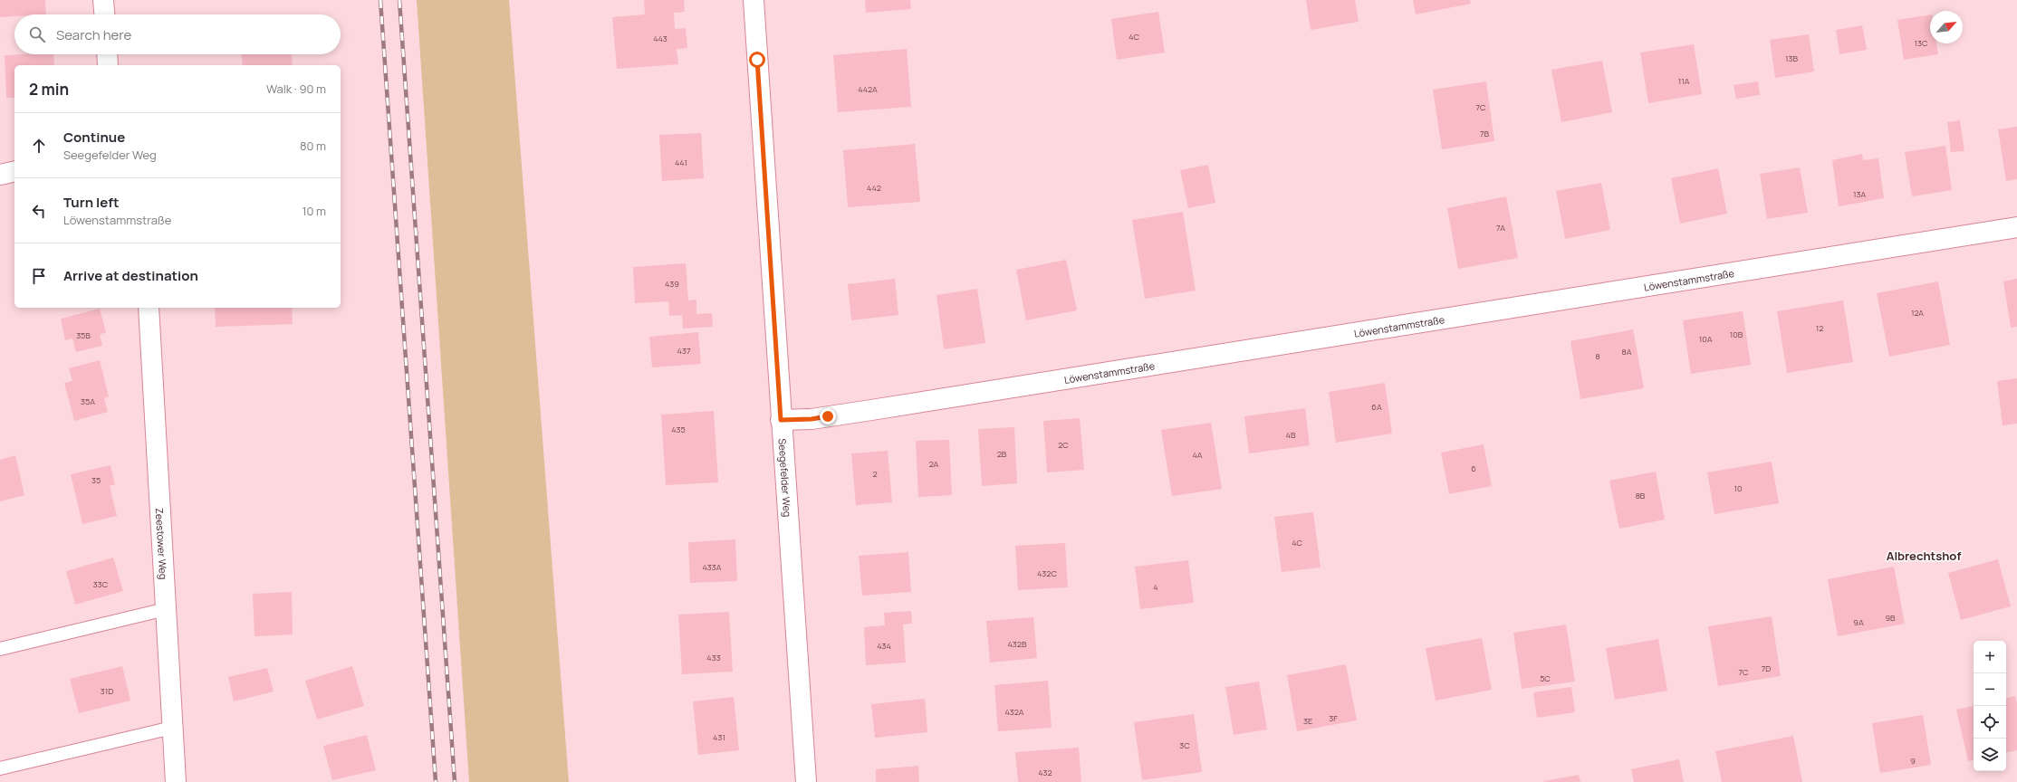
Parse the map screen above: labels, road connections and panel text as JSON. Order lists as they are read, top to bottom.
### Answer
{
  "streets": {
    "street": ["Löwenstammstraße", "Seegefelder Weg", "Zeestower Weg"]
  },
  "crossings": [
    ["Löwenstammstraße", "Seegefelder Weg"]
  ],
  "districts": ["Albrechtshof"],
  "house_numbers": [
    "4C",
    "443",
    "13C",
    "13B",
    "11A",
    "442A",
    "7C",
    "7B",
    "441",
    "442",
    "13A",
    "7A",
    "439",
    "12A",
    "12",
    "10B",
    "35B",
    "10A",
    "437",
    "8A",
    "8",
    "35A",
    "6A",
    "435",
    "4B",
    "2C",
    "2B",
    "4A",
    "2A",
    "6",
    "2",
    "35",
    "10",
    "8B",
    "4C",
    "433A",
    "432C",
    "33C",
    "4",
    "9B",
    "9A",
    "432B",
    "434",
    "433",
    "7D",
    "7C",
    "5C",
    "31D",
    "432A",
    "3F",
    "3E",
    "431",
    "3C",
    "9",
    "432"
  ],
  "north": "top right",
  "page": {
    "search": "Search here",
    "heading": ["2 min", "Walk · 90 m"],
    "list": [
      ["Continue", "Seegefelder Weg", "80 m"],
      ["Turn left", "Löwenstammstraße", "10 m"],
      "Arrive at destination"
    ],
    "map_buttons": ["+", "−"]
  }
}
